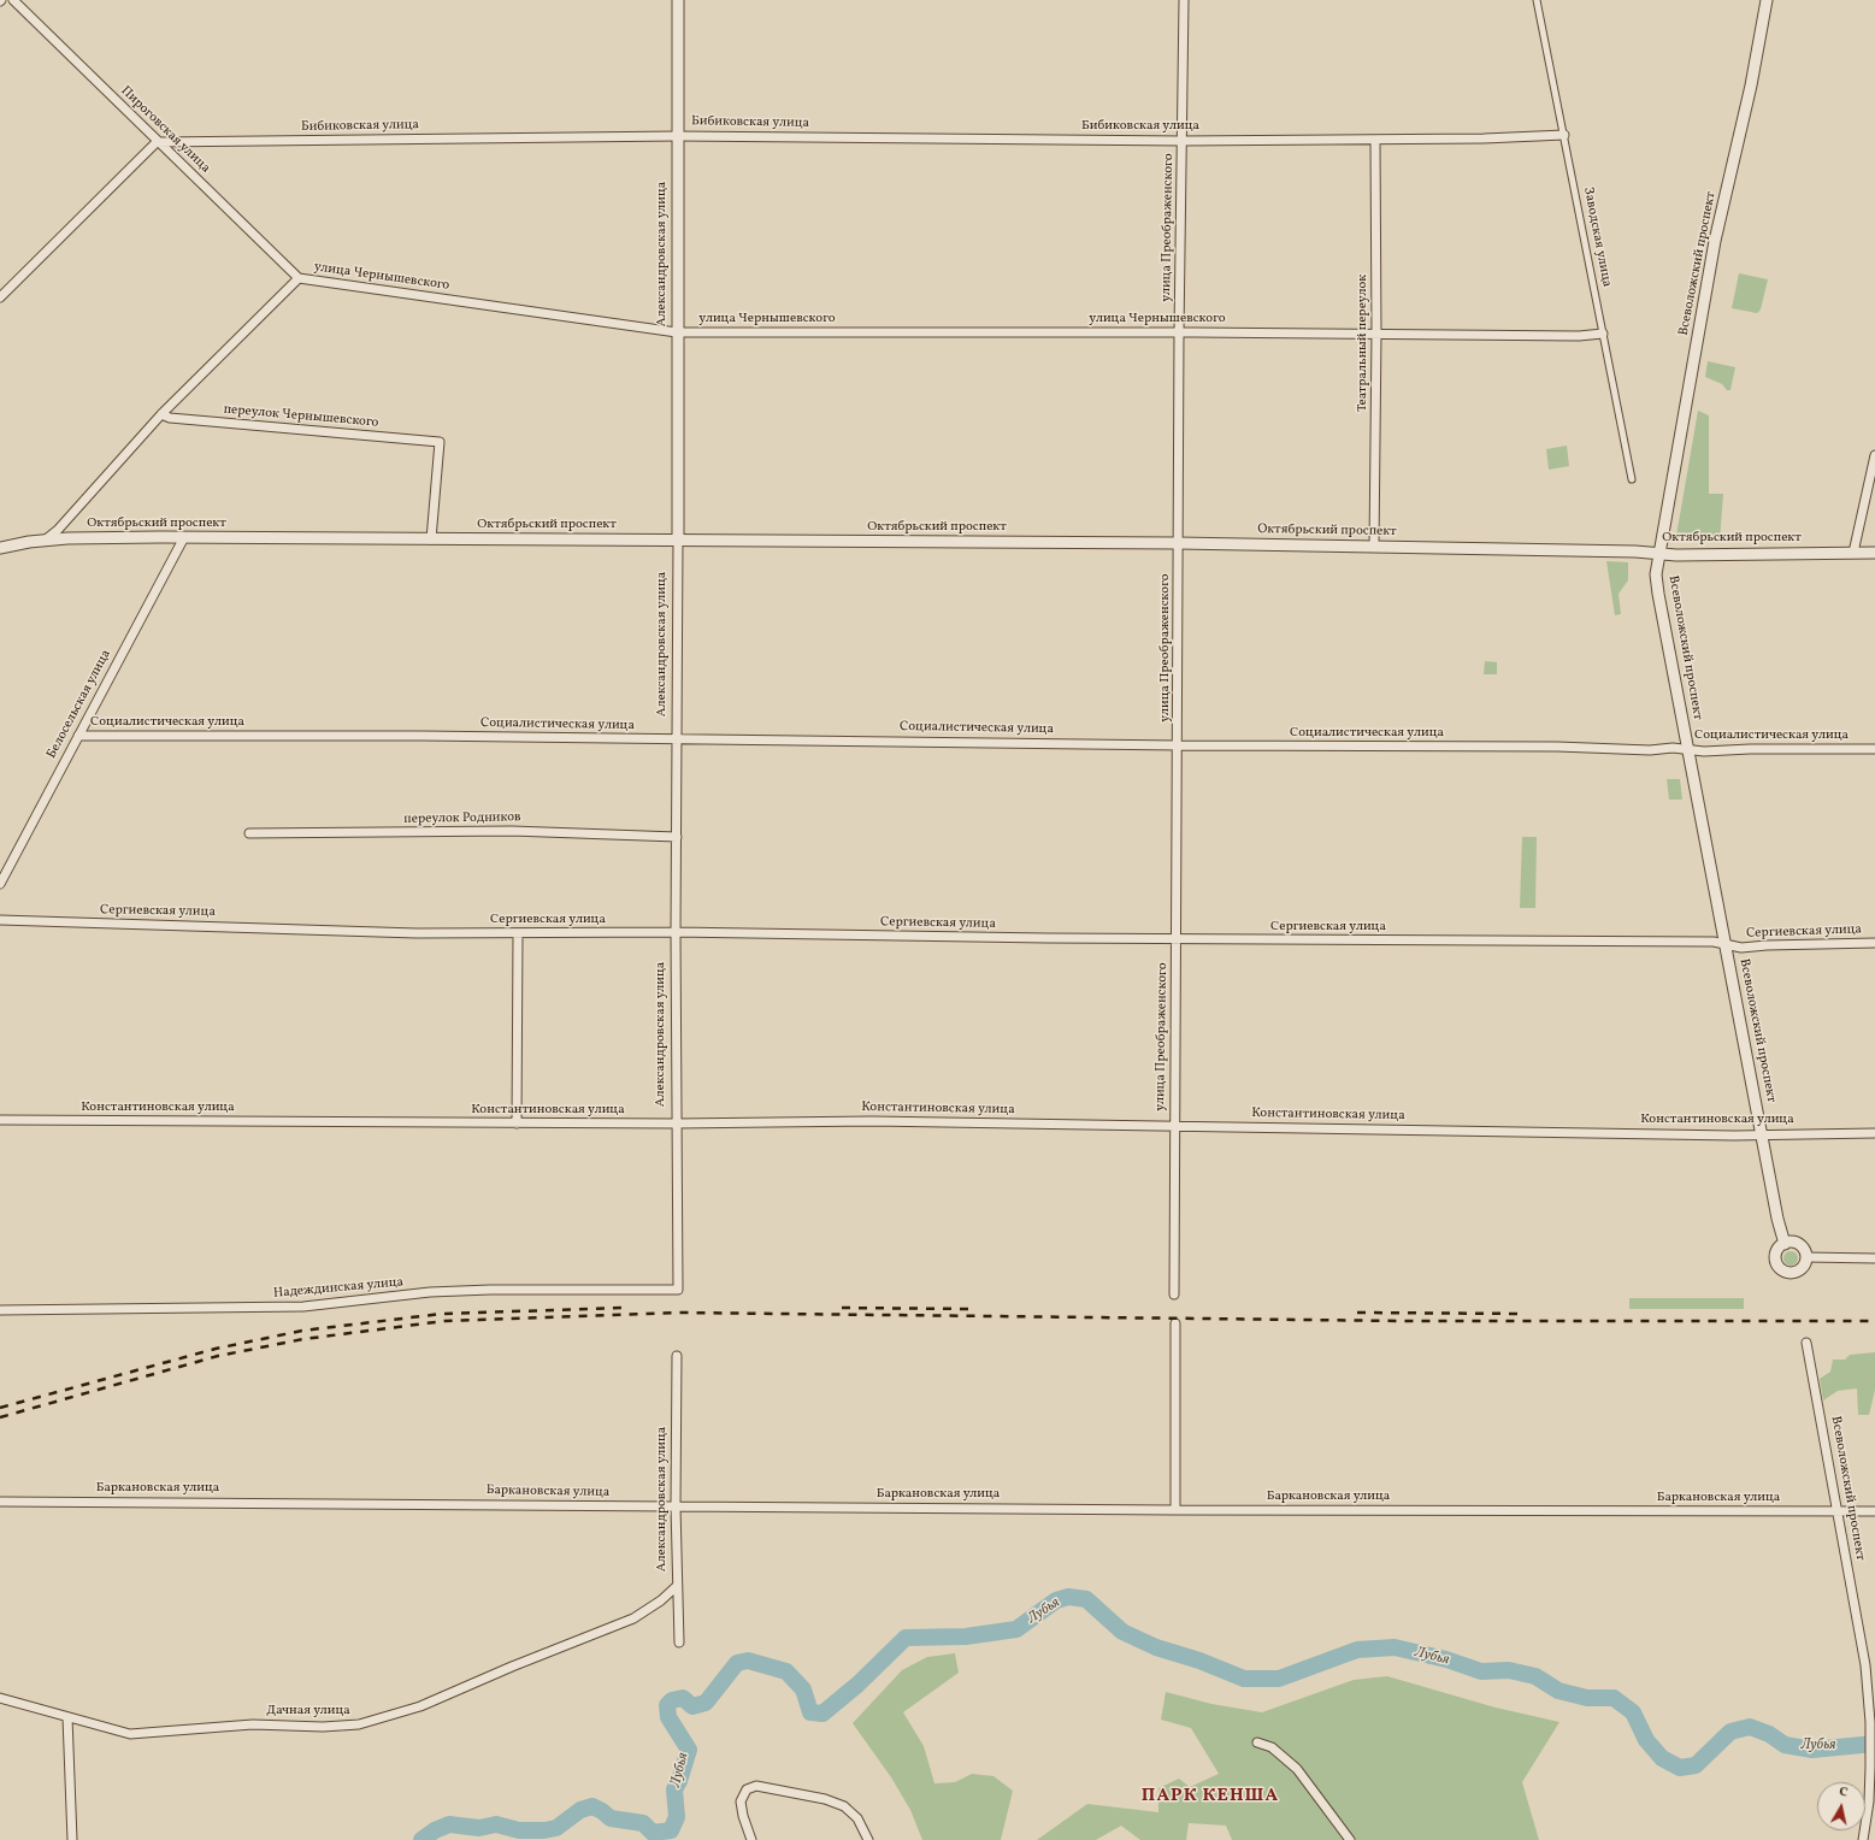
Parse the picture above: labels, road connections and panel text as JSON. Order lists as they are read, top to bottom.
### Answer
{
  "streets": {
    "street": [
      "Бибиковская улица",
      "Пироговская улица",
      "улица Преображенского",
      "Заводская улица",
      "Александровская улица",
      "Всеволожский проспект",
      "улица Чернышевского",
      "Театральный переулок",
      "переулок Чернышевского",
      "Октябрьский проспект",
      "Белосельская улица",
      "Социалистическая улица",
      "переулок Родников",
      "Сергиевская улица",
      "Константиновская улица",
      "Надеждинская улица",
      "Баркановская улица",
      "Дачная улица"
    ]
  },
  "crossings": [
    ["Бибиковская улица", "Пироговская улица"],
    ["Бибиковская улица", "улица Преображенского"],
    ["Бибиковская улица", "Заводская улица"],
    ["Бибиковская улица", "Александровская улица"],
    ["Бибиковская улица", "Театральный переулок"],
    ["Пироговская улица", "улица Чернышевского"],
    ["улица Преображенского", "улица Чернышевского"],
    ["улица Преображенского", "Октябрьский проспект"],
    ["улица Преображенского", "Социалистическая улица"],
    ["улица Преображенского", "Сергиевская улица"],
    ["улица Преображенского", "Константиновская улица"],
    ["Заводская улица", "улица Чернышевского"],
    ["Александровская улица", "улица Чернышевского"],
    ["Александровская улица", "Октябрьский проспект"],
    ["Александровская улица", "Социалистическая улица"],
    ["Александровская улица", "переулок Родников"],
    ["Александровская улица", "Сергиевская улица"],
    ["Александровская улица", "Константиновская улица"],
    ["Александровская улица", "Надеждинская улица"],
    ["Александровская улица", "Баркановская улица"],
    ["Александровская улица", "Дачная улица"],
    ["Всеволожский проспект", "Октябрьский проспект"],
    ["Всеволожский проспект", "Социалистическая улица"],
    ["Всеволожский проспект", "Сергиевская улица"],
    ["Всеволожский проспект", "Константиновская улица"],
    ["Всеволожский проспект", "Баркановская улица"],
    ["улица Чернышевского", "Театральный переулок"],
    ["улица Чернышевского", "переулок Чернышевского"],
    ["улица Чернышевского", "Октябрьский проспект"],
    ["Театральный переулок", "Октябрьский проспект"],
    ["переулок Чернышевского", "Октябрьский проспект"],
    ["Октябрьский проспект", "Белосельская улица"],
    ["Белосельская улица", "Социалистическая улица"]
  ],
  "districts": ["ПАРК КЕНША"],
  "water": ["Лубья"],
  "north": "top"
}
